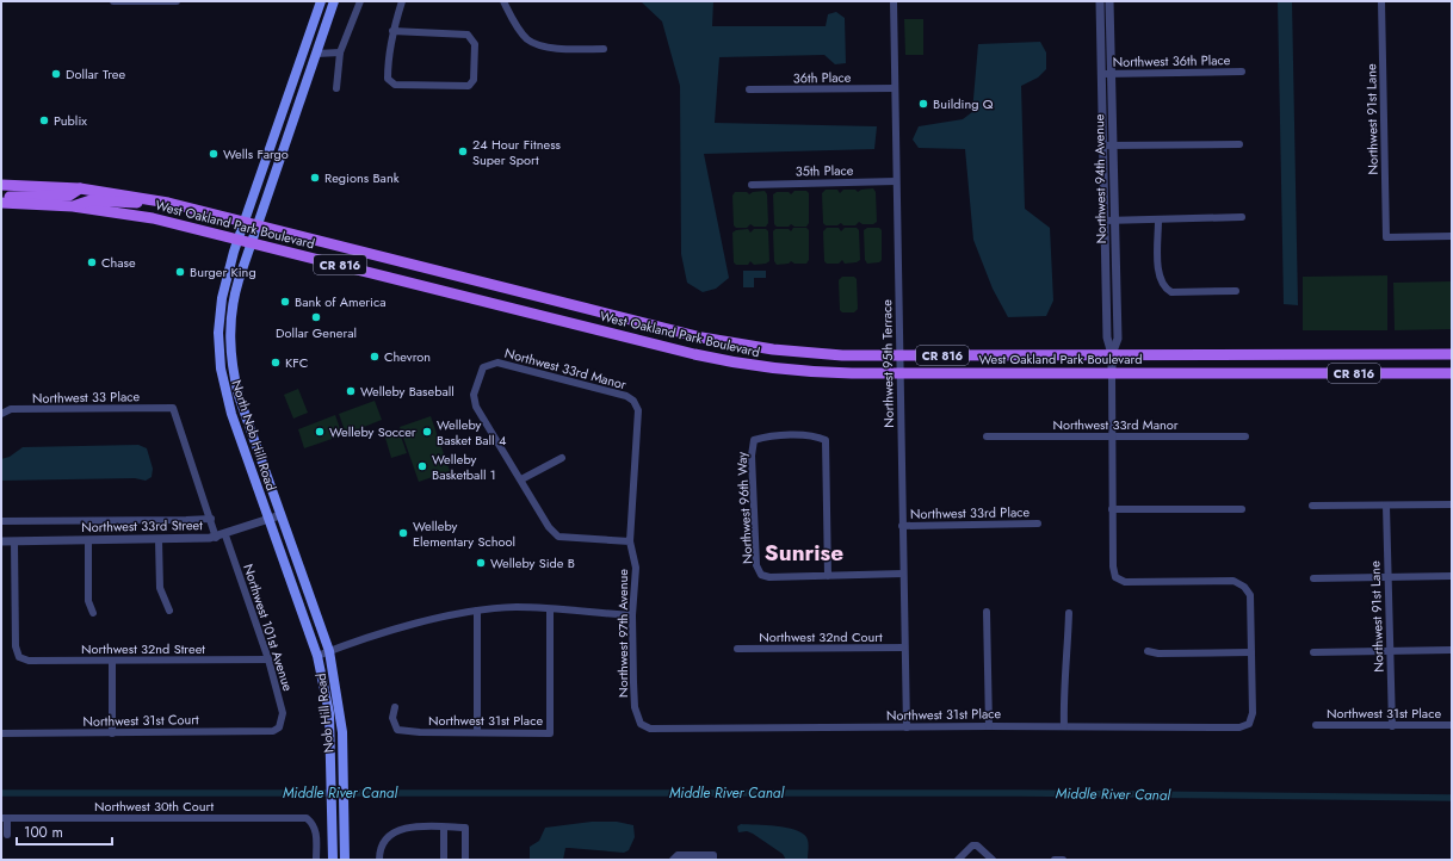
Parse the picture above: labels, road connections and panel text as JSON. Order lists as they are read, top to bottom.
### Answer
{
  "streets": {
    "main road": [
      "West Oakland Park Boulevard",
      "CR 816",
      "North Nob Hill Road",
      "Nob Hill Road"
    ],
    "street": [
      "Northwest 36th Place",
      "36th Place",
      "Northwest 91st Lane",
      "35th Place",
      "Northwest 94th Avenue",
      "Northwest 95th Terrace",
      "Northwest 33rd Manor",
      "Northwest 33 Place",
      "Northwest 96th Way",
      "Northwest 33rd Place",
      "Northwest 33rd Street",
      "Northwest 101st Avenue",
      "Northwest 97th Avenue",
      "Northwest 32nd Court",
      "Northwest 32nd Street",
      "Northwest 31st Place",
      "Northwest 31st Court",
      "Northwest 30th Court"
    ]
  },
  "crossings": [
    ["Northwest 36th Place", "Northwest 94th Avenue"],
    ["36th Place", "Northwest 95th Terrace"],
    ["Northwest 91st Lane", "Northwest 31st Place"],
    ["35th Place", "Northwest 95th Terrace"],
    ["Northwest 94th Avenue", "West Oakland Park Boulevard"],
    ["Northwest 94th Avenue", "Northwest 33rd Manor"],
    ["Northwest 94th Avenue", "Northwest 31st Place"],
    ["West Oakland Park Boulevard", "Northwest 95th Terrace"],
    ["West Oakland Park Boulevard", "North Nob Hill Road"],
    ["Northwest 95th Terrace", "Northwest 33rd Place"],
    ["Northwest 95th Terrace", "Northwest 32nd Court"],
    ["Northwest 95th Terrace", "Northwest 31st Place"],
    ["Northwest 33rd Manor", "Northwest 97th Avenue"],
    ["Northwest 33 Place", "Northwest 33rd Street"],
    ["North Nob Hill Road", "Northwest 33rd Street"],
    ["North Nob Hill Road", "Nob Hill Road"],
    ["Northwest 33rd Street", "Northwest 101st Avenue"],
    ["Northwest 33rd Street", "Northwest 32nd Street"],
    ["Northwest 101st Avenue", "Northwest 32nd Street"],
    ["Northwest 101st Avenue", "Northwest 31st Court"],
    ["Northwest 97th Avenue", "Northwest 31st Place"]
  ],
  "districts": ["Sunrise"],
  "water": ["Middle River Canal"],
  "places": [
    "Dollar Tree",
    "Building Q",
    "Publix",
    "24 Hour Fitness Super Sport",
    "Wells Fargo",
    "Regions Bank",
    "Chase",
    "Burger King",
    "Bank of America",
    "Dollar General",
    "Chevron",
    "KFC",
    "Welleby Baseball",
    "Welleby Soccer",
    "Welleby Basket Ball 4",
    "Welleby Basketball 1",
    "Welleby Elementary School",
    "Welleby Side B"
  ],
  "scale_bar": "100 m"
}
